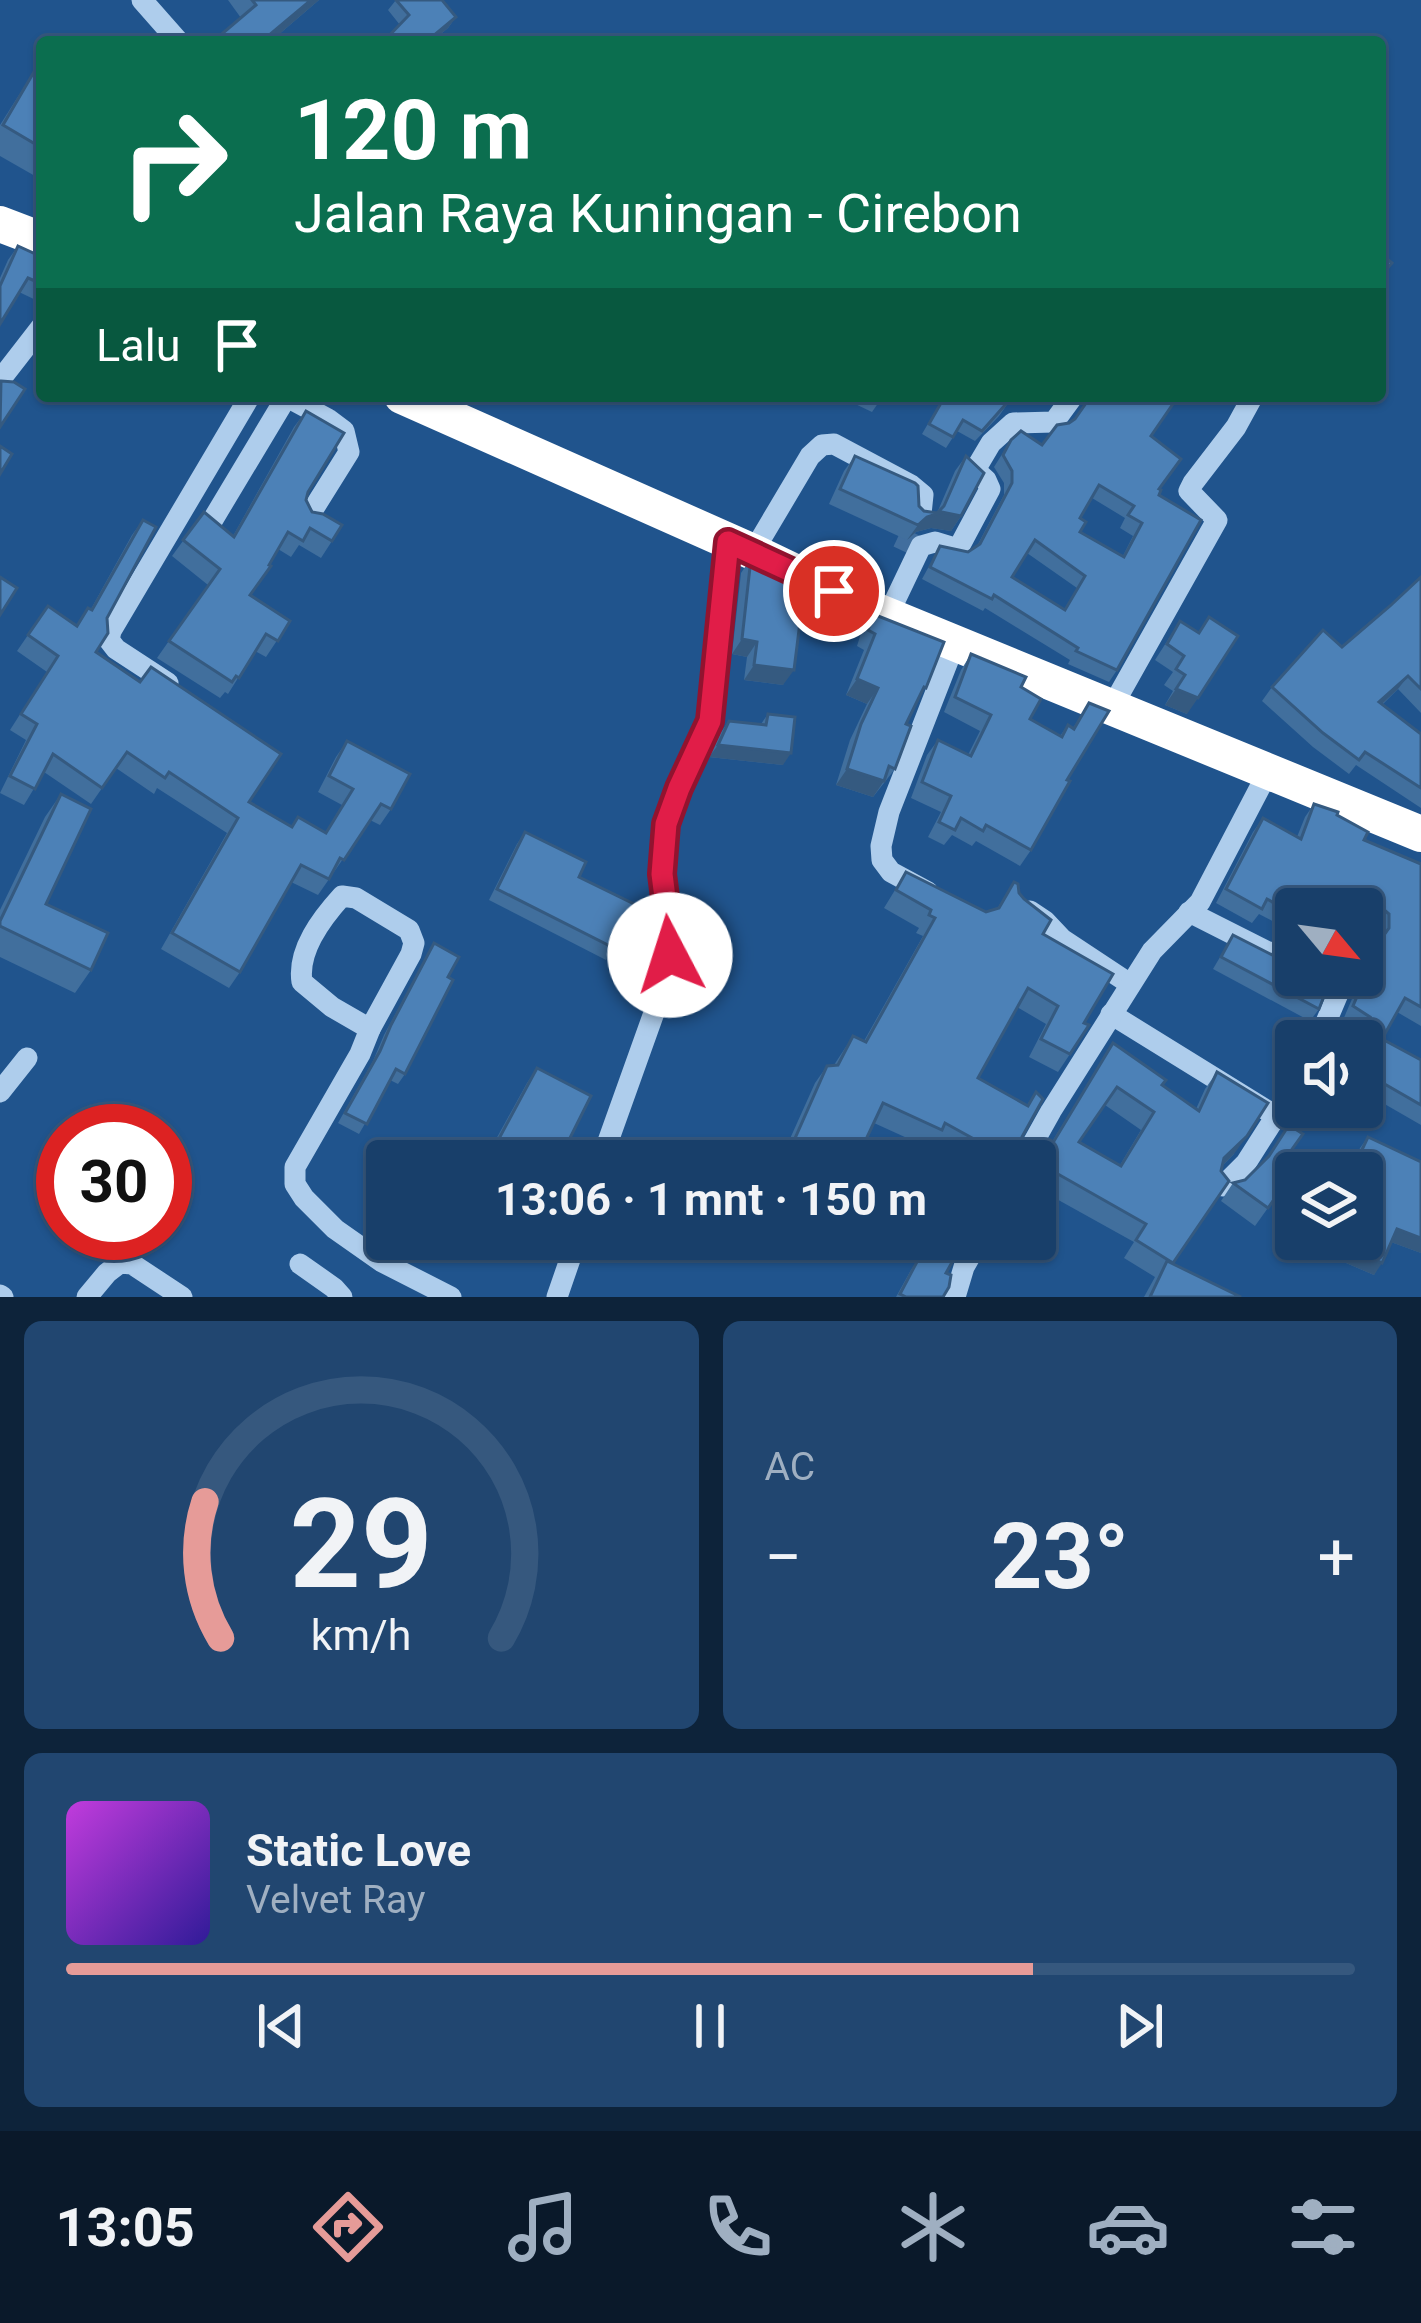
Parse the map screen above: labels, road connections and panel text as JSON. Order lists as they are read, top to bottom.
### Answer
{
  "north": "bottom right",
  "page": {
    "turn": ["120 m", "Jalan Raya Kuningan - Cirebon"],
    "then": "Lalu",
    "limit": "30",
    "trip": "13:06 · 1 mnt · 150 m",
    "tile": "AC",
    "heat": ["−", "23°", "+"],
    "song": ["Static Love", "Velvet Ray"],
    "tabs": "13:05",
    "gauge": ["29", "km/h"]
  }
}
